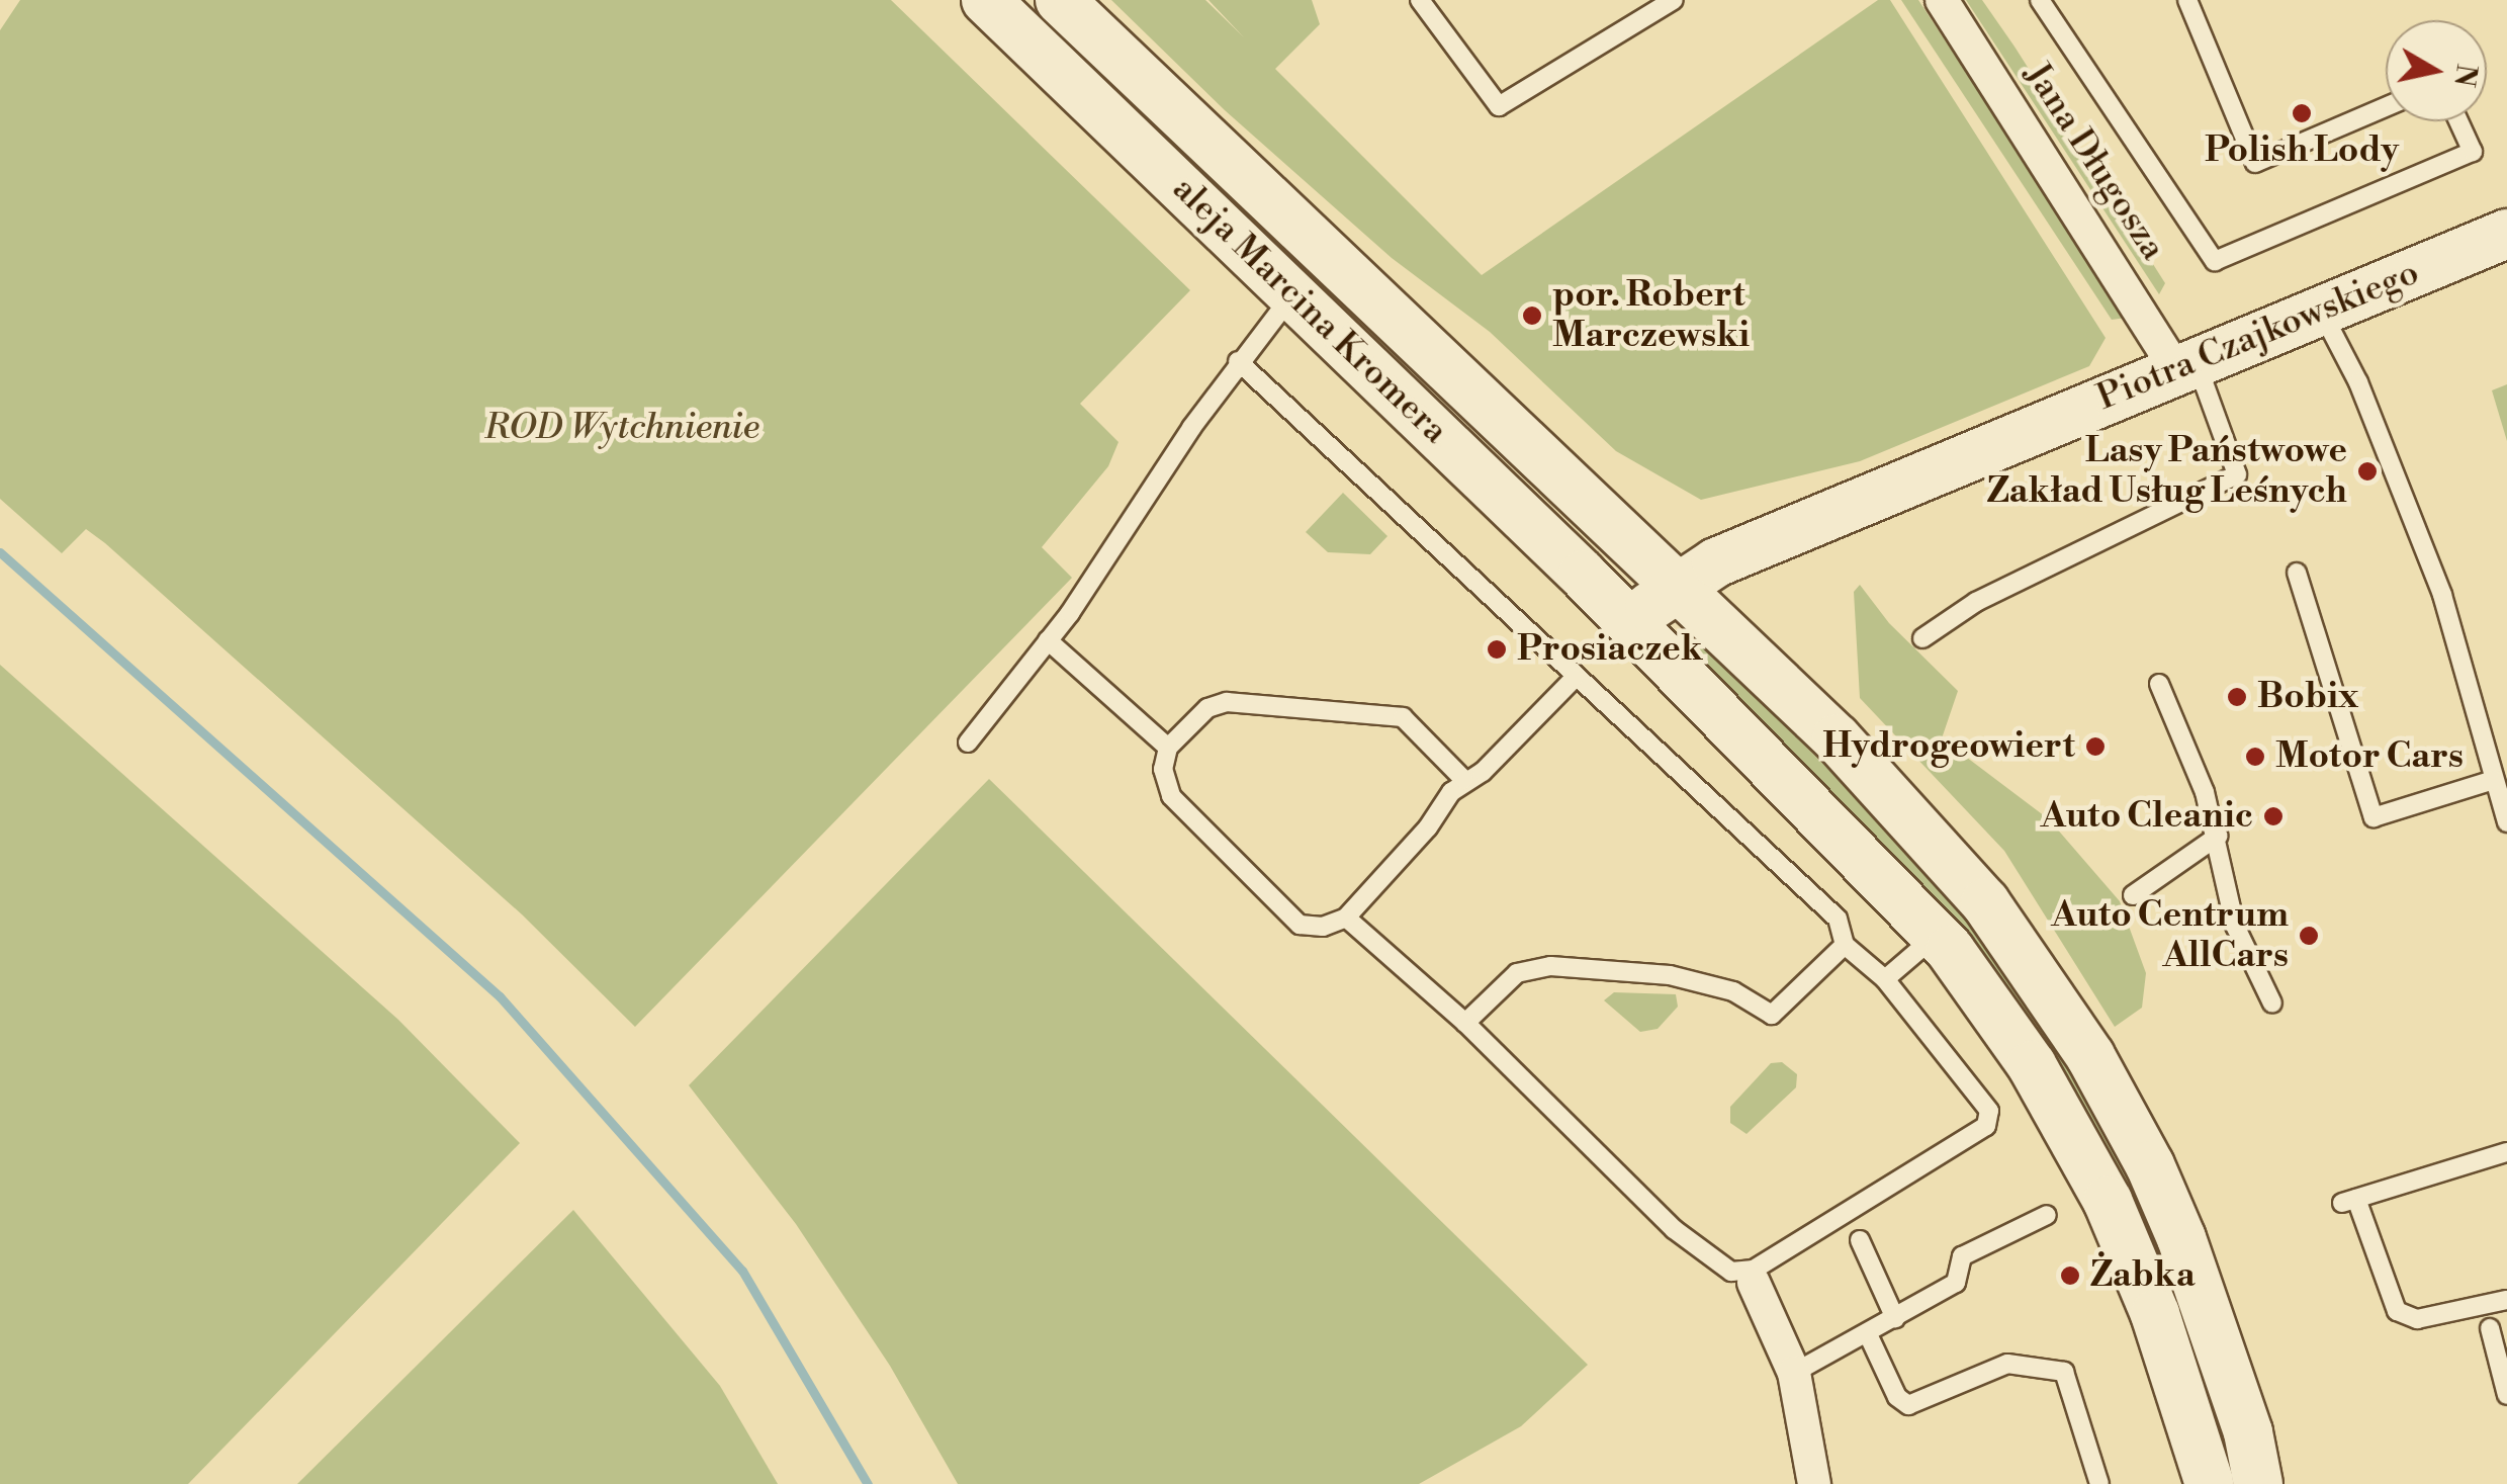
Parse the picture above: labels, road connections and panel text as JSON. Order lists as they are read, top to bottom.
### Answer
{
  "streets": {
    "main road": ["aleja Marcina Kromera", "Piotra Czajkowskiego"],
    "street": ["Jana Długosza"]
  },
  "crossings": [
    ["Jana Długosza", "Piotra Czajkowskiego"],
    ["aleja Marcina Kromera", "Piotra Czajkowskiego"]
  ],
  "parks": ["ROD Wytchnienie"],
  "places": [
    "Polish Lody",
    "por. Robert Marczewski",
    "Lasy Państwowe Zakład Usług Leśnych",
    "Prosiaczek",
    "Bobix",
    "Hydrogeowiert",
    "Motor Cars",
    "Auto Cleanic",
    "Auto Centrum AllCars",
    "Żabka"
  ],
  "north": "right"
}
